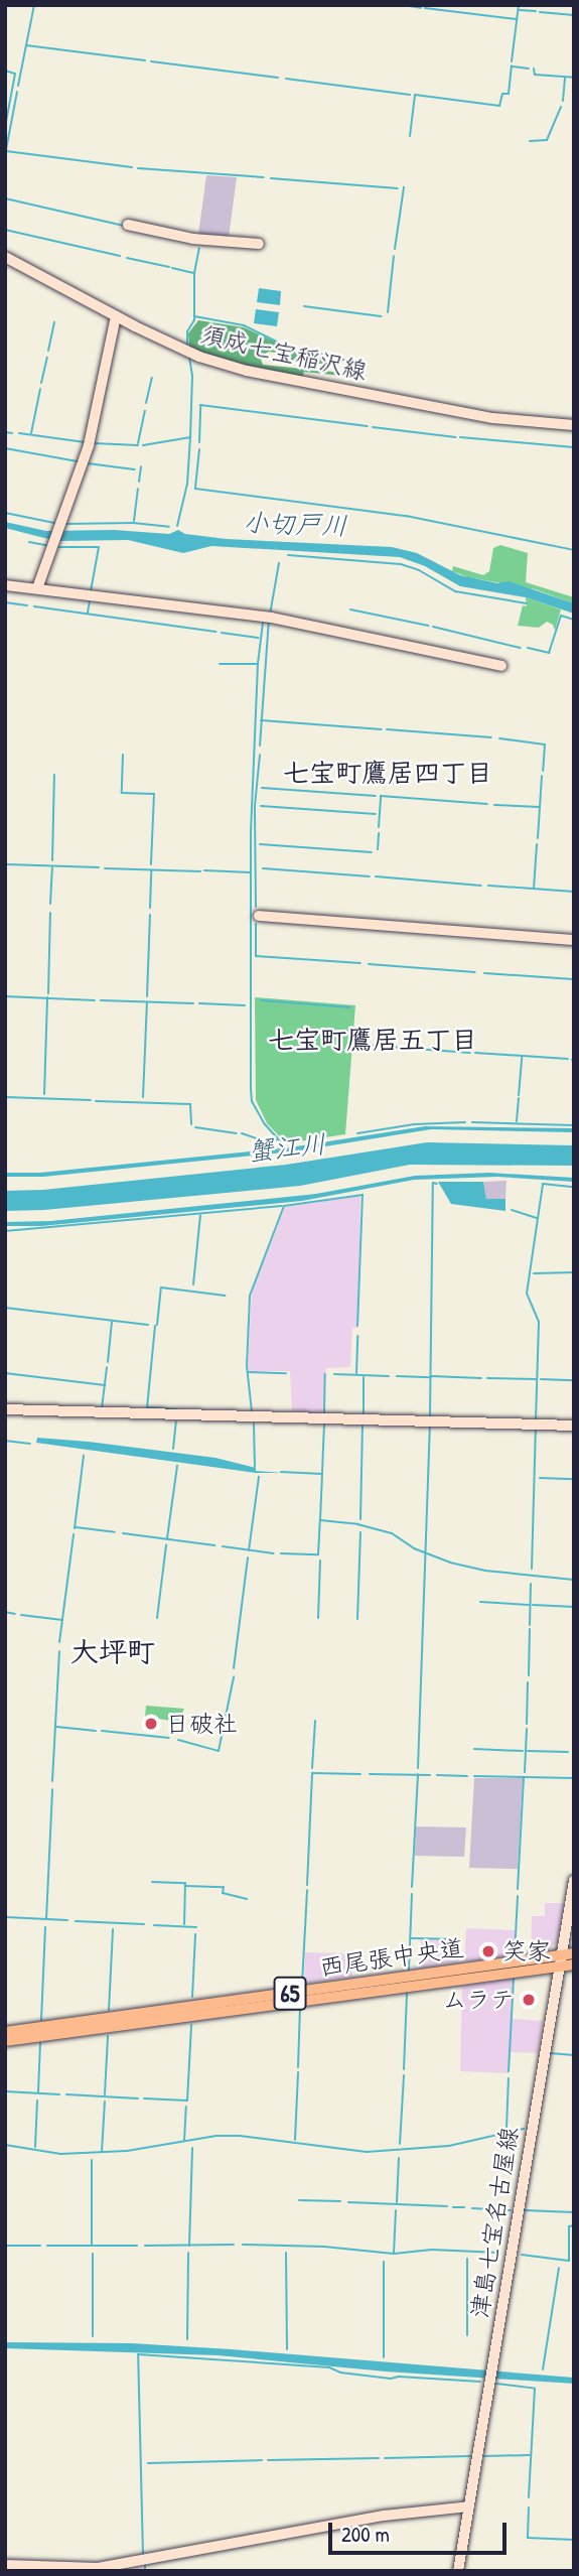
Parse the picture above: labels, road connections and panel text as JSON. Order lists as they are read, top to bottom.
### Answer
{
  "streets": {
    "main road": ["西尾張中央道", "65"],
    "street": ["須成七宝稲沢線", "津島七宝名古屋線"]
  },
  "crossings": [
    ["西尾張中央道", "津島七宝名古屋線"]
  ],
  "districts": ["七宝町鷹居四丁目", "七宝町鷹居五丁目", "大坪町"],
  "water": ["小切戸川", "蟹江川"],
  "places": ["日破社", "笑家", "ムラテ"],
  "scale_bar": "200 m"
}
